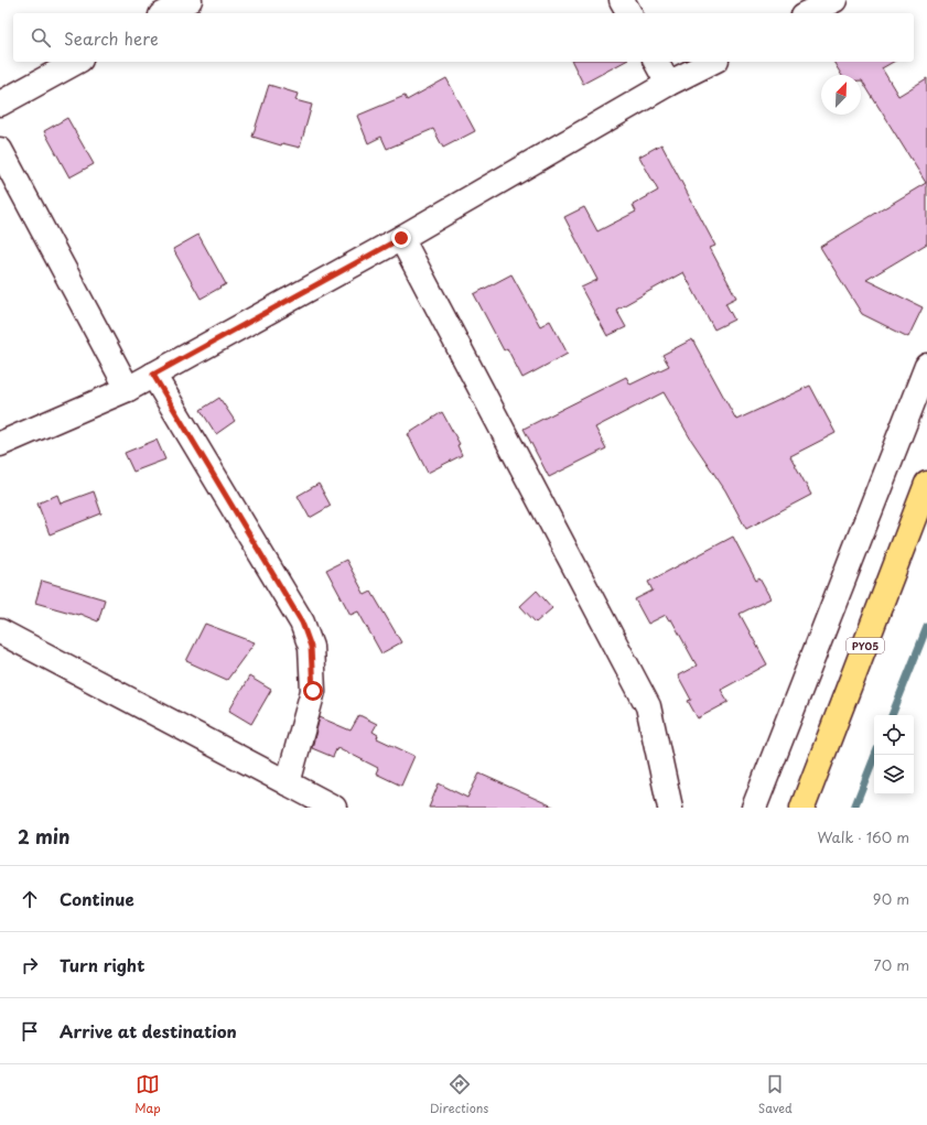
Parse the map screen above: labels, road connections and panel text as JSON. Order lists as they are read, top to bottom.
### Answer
{
  "streets": {
    "highway": ["PY05"]
  },
  "north": "top right",
  "page": {
    "search": "Search here",
    "heading": ["2 min", "Walk · 160 m"],
    "list": [
      ["Continue", "90 m"],
      ["Turn right", "70 m"],
      "Arrive at destination"
    ],
    "nav": ["Map", "Directions", "Saved"]
  }
}
